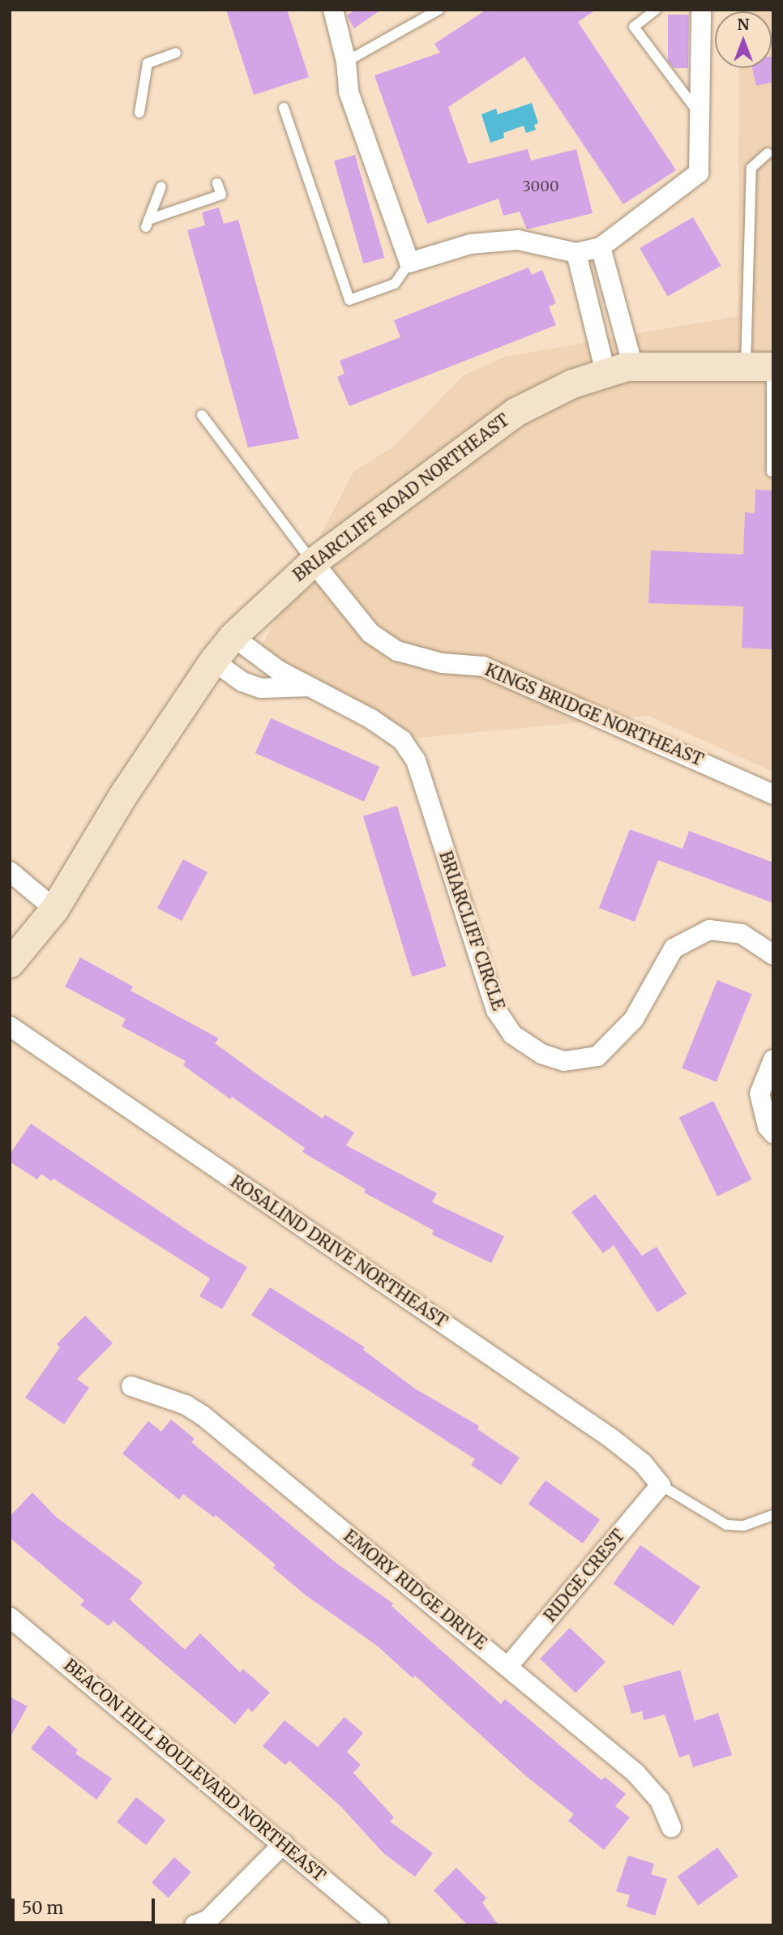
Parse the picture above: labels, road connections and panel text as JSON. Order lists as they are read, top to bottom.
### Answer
{
  "streets": {
    "main road": ["BRIARCLIFF ROAD NORTHEAST"],
    "street": [
      "KINGS BRIDGE NORTHEAST",
      "BRIARCLIFF CIRCLE",
      "ROSALIND DRIVE NORTHEAST",
      "RIDGE CREST",
      "EMORY RIDGE DRIVE",
      "BEACON HILL BOULEVARD NORTHEAST"
    ]
  },
  "crossings": [
    ["BRIARCLIFF ROAD NORTHEAST", "KINGS BRIDGE NORTHEAST"],
    ["BRIARCLIFF ROAD NORTHEAST", "BRIARCLIFF CIRCLE"],
    ["ROSALIND DRIVE NORTHEAST", "RIDGE CREST"],
    ["RIDGE CREST", "EMORY RIDGE DRIVE"]
  ],
  "house_numbers": ["3000"],
  "scale_bar": "50 m",
  "north": "top"
}
